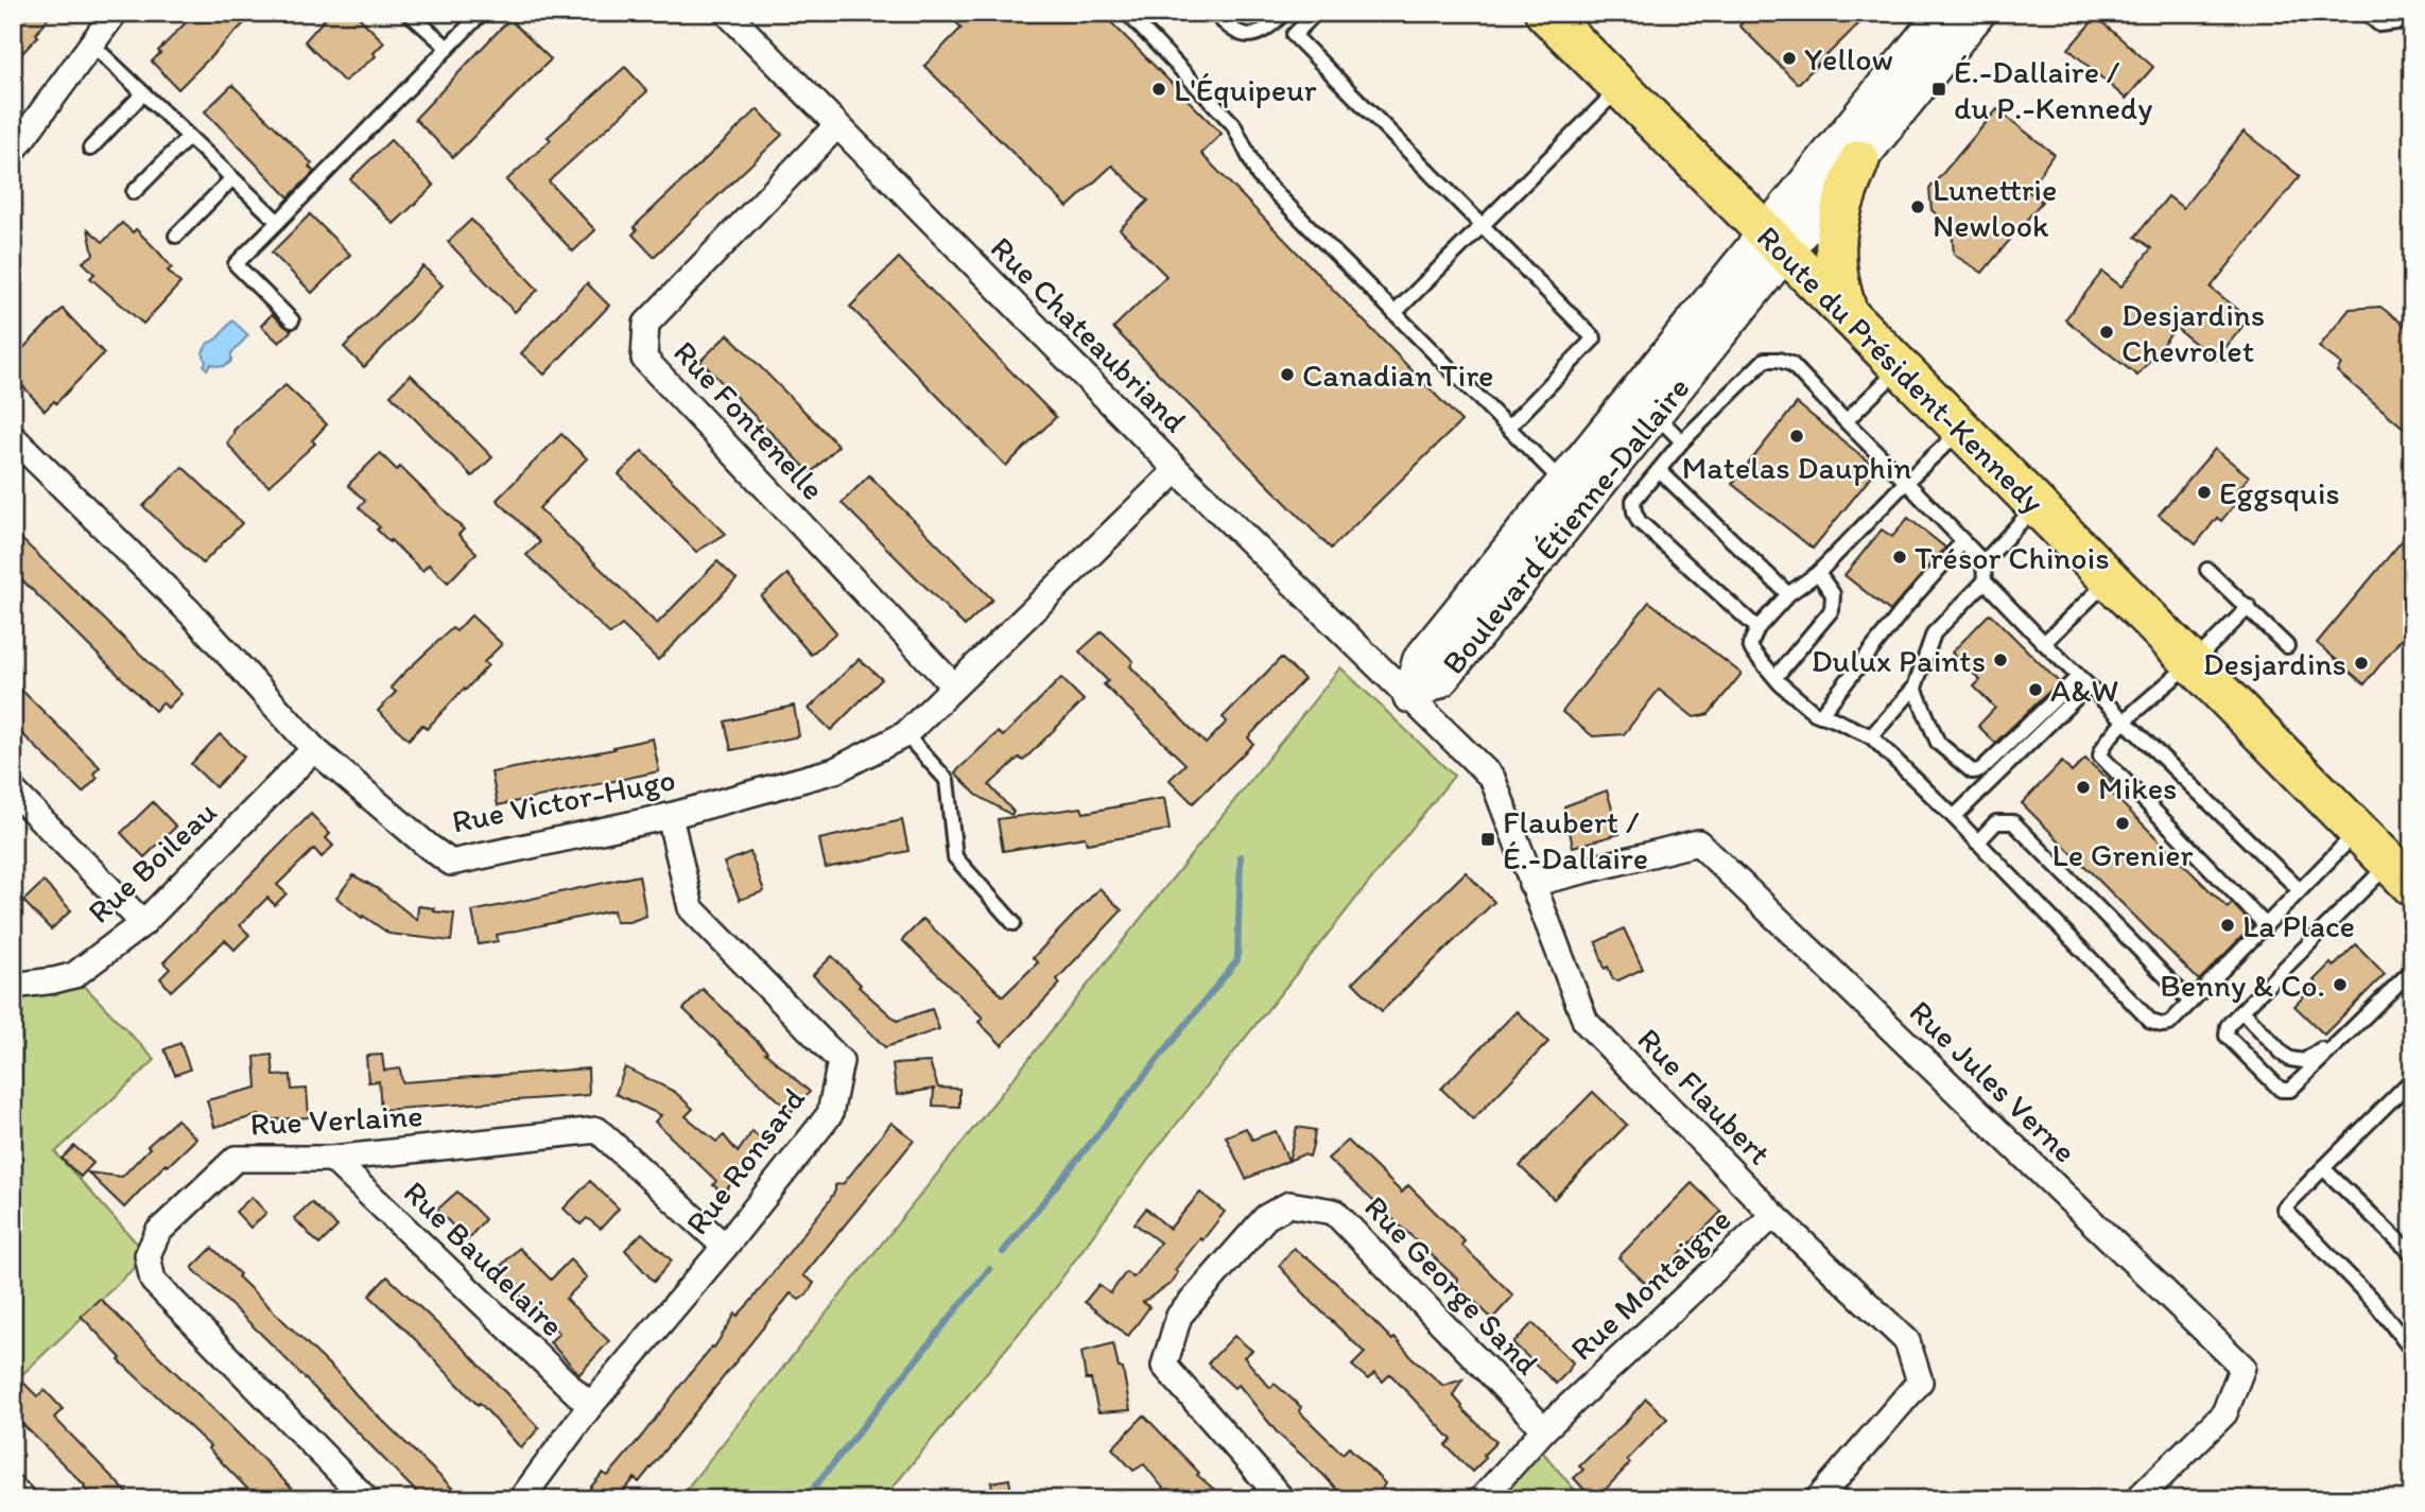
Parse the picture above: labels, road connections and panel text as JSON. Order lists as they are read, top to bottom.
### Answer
{
  "streets": {
    "main road": ["Route du Président-Kennedy"],
    "street": [
      "Rue Chateaubriand",
      "Rue Fontenelle",
      "Boulevard Étienne-Dallaire",
      "Rue Victor-Hugo",
      "Rue Boileau",
      "Rue Jules Verne",
      "Rue Flaubert",
      "Rue Verlaine",
      "Rue Ronsard",
      "Rue Baudelaire",
      "Rue Montaigne",
      "Rue George Sand"
    ]
  },
  "crossings": [
    ["Rue Chateaubriand", "Rue Fontenelle"],
    ["Rue Chateaubriand", "Boulevard Étienne-Dallaire"],
    ["Rue Chateaubriand", "Rue Victor-Hugo"],
    ["Rue Chateaubriand", "Rue Flaubert"],
    ["Route du Président-Kennedy", "Boulevard Étienne-Dallaire"],
    ["Rue Fontenelle", "Rue Victor-Hugo"],
    ["Boulevard Étienne-Dallaire", "Rue Flaubert"],
    ["Rue Victor-Hugo", "Rue Boileau"],
    ["Rue Victor-Hugo", "Rue Ronsard"],
    ["Rue Jules Verne", "Rue Flaubert"],
    ["Rue Flaubert", "Rue Montaigne"],
    ["Rue Verlaine", "Rue Ronsard"],
    ["Rue Verlaine", "Rue Baudelaire"],
    ["Rue Ronsard", "Rue Baudelaire"],
    ["Rue Montaigne", "Rue George Sand"]
  ],
  "places": {
    "other": [
      "Yellow",
      "L'Équipeur",
      "Lunettrie Newlook",
      "Desjardins Chevrolet",
      "Canadian Tire",
      "Matelas Dauphin",
      "Eggsquis",
      "Trésor Chinois",
      "Dulux Paints",
      "Desjardins",
      "A&W",
      "Mikes",
      "Le Grenier",
      "La Place",
      "Benny & Co."
    ],
    "transit": ["É.-Dallaire / du P.-Kennedy", "Flaubert / É.-Dallaire"]
  }
}
